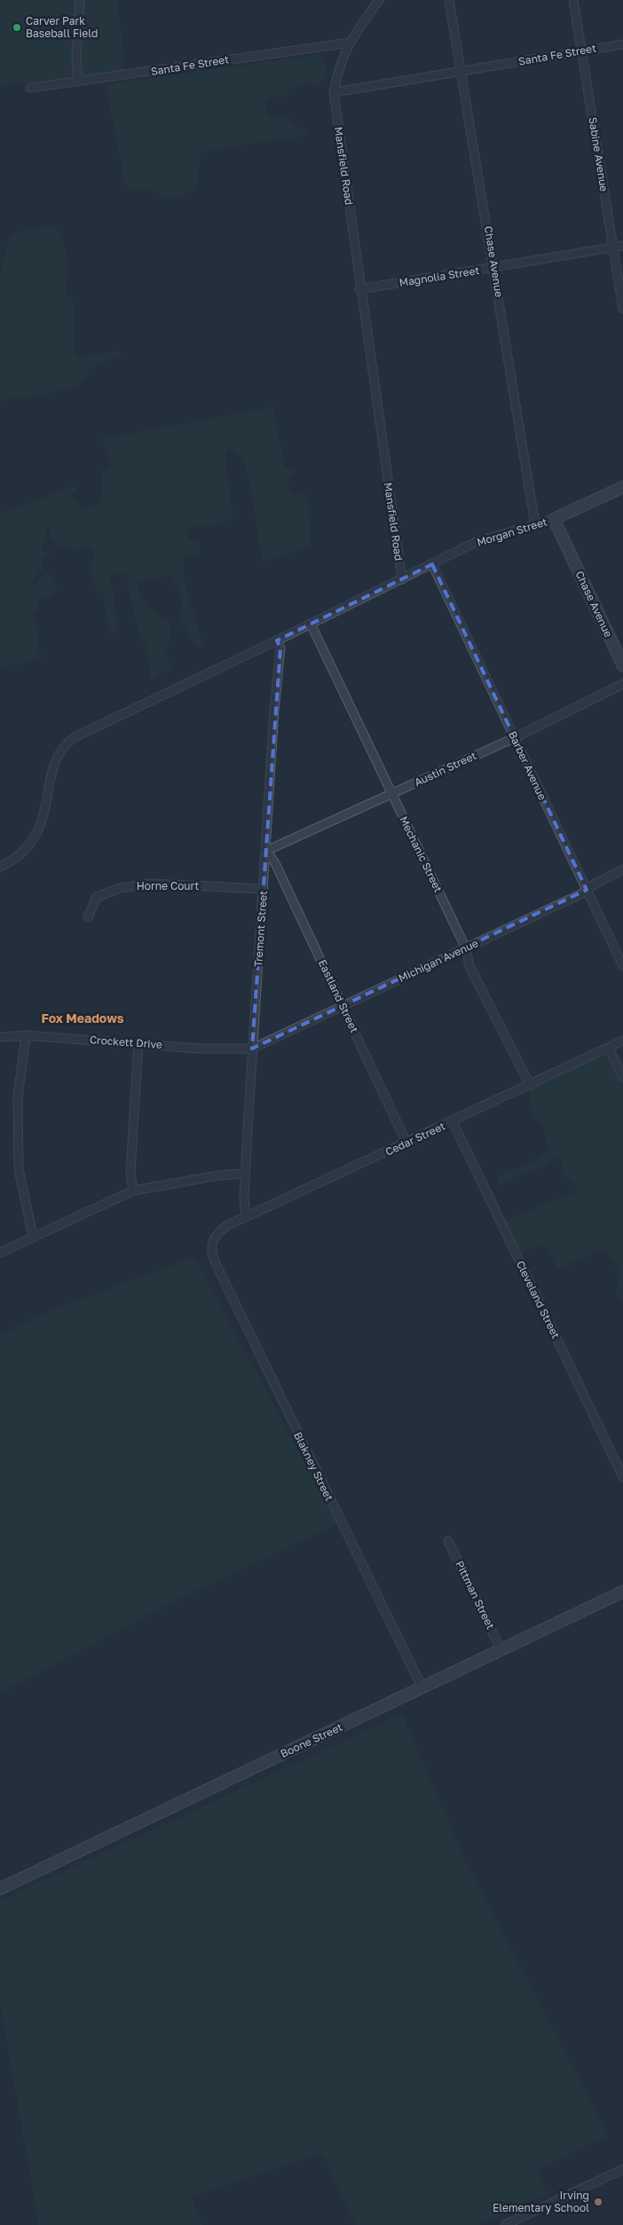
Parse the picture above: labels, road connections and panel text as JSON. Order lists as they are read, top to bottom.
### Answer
{
  "streets": {
    "street": [
      "Santa Fe Street",
      "Sabine Avenue",
      "Mansfield Road",
      "Chase Avenue",
      "Magnolia Street",
      "Morgan Street",
      "Barber Avenue",
      "Austin Street",
      "Mechanic Street",
      "Horne Court",
      "Tremont Street",
      "Michigan Avenue",
      "Eastland Street",
      "Crockett Drive",
      "Cedar Street",
      "Cleveland Street",
      "Blakney Street",
      "Pittman Street",
      "Boone Street"
    ]
  },
  "crossings": [
    ["Santa Fe Street", "Sabine Avenue"],
    ["Santa Fe Street", "Mansfield Road"],
    ["Santa Fe Street", "Chase Avenue"],
    ["Sabine Avenue", "Magnolia Street"],
    ["Mansfield Road", "Magnolia Street"],
    ["Mansfield Road", "Morgan Street"],
    ["Chase Avenue", "Magnolia Street"],
    ["Chase Avenue", "Morgan Street"],
    ["Morgan Street", "Barber Avenue"],
    ["Barber Avenue", "Austin Street"],
    ["Barber Avenue", "Michigan Avenue"],
    ["Austin Street", "Mechanic Street"],
    ["Austin Street", "Tremont Street"],
    ["Austin Street", "Eastland Street"],
    ["Mechanic Street", "Michigan Avenue"],
    ["Mechanic Street", "Cedar Street"],
    ["Horne Court", "Tremont Street"],
    ["Tremont Street", "Michigan Avenue"],
    ["Tremont Street", "Eastland Street"],
    ["Tremont Street", "Crockett Drive"],
    ["Tremont Street", "Cedar Street"],
    ["Michigan Avenue", "Eastland Street"],
    ["Michigan Avenue", "Crockett Drive"],
    ["Eastland Street", "Cedar Street"],
    ["Cedar Street", "Cleveland Street"],
    ["Cedar Street", "Blakney Street"],
    ["Blakney Street", "Boone Street"],
    ["Pittman Street", "Boone Street"]
  ],
  "districts": ["Fox Meadows"],
  "places": ["Carver Park Baseball Field", "Irving Elementary School"]
}
